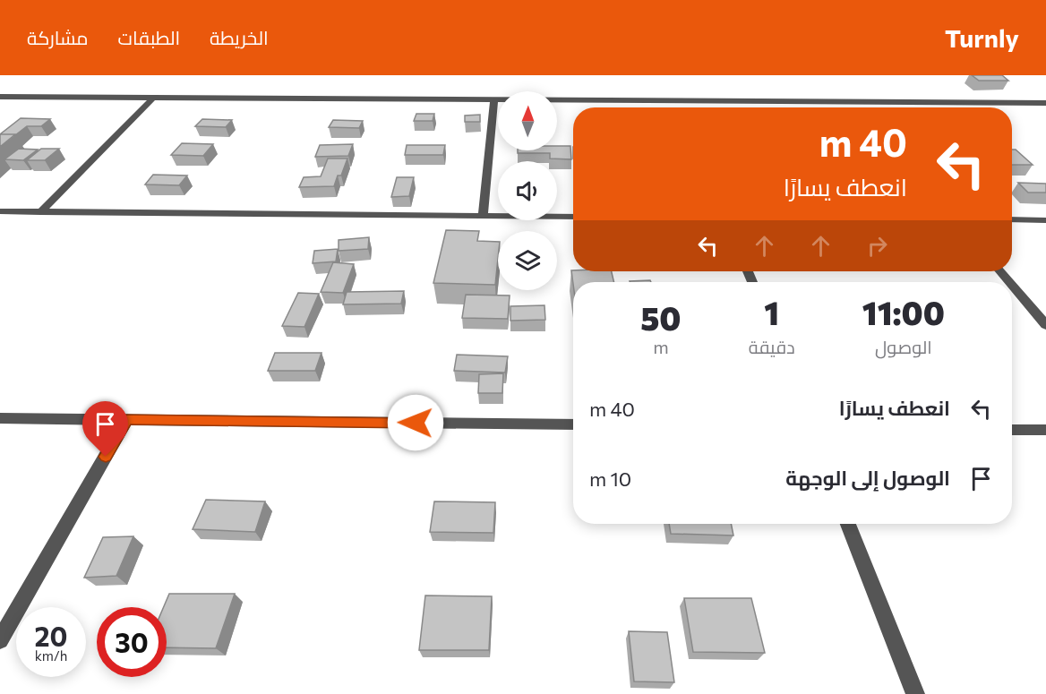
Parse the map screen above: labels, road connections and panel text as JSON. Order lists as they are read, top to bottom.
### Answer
{
  "north": "top",
  "page": {
    "header": "Turnly",
    "nav": ["الخريطة", "الطبقات", "مشاركة"],
    "turn": ["40 m", "انعطف يسارًا"],
    "eta": [
      "11:00",
      "الوصول",
      "1",
      "دقيقة",
      "50",
      "m"
    ],
    "list": [
      {
        "name": "انعطف يسارًا",
        "value": "40 m"
      },
      {
        "name": "الوصول إلى الوجهة",
        "value": "10 m"
      }
    ],
    "speed": "20 km/h",
    "limit": "30"
  }
}
